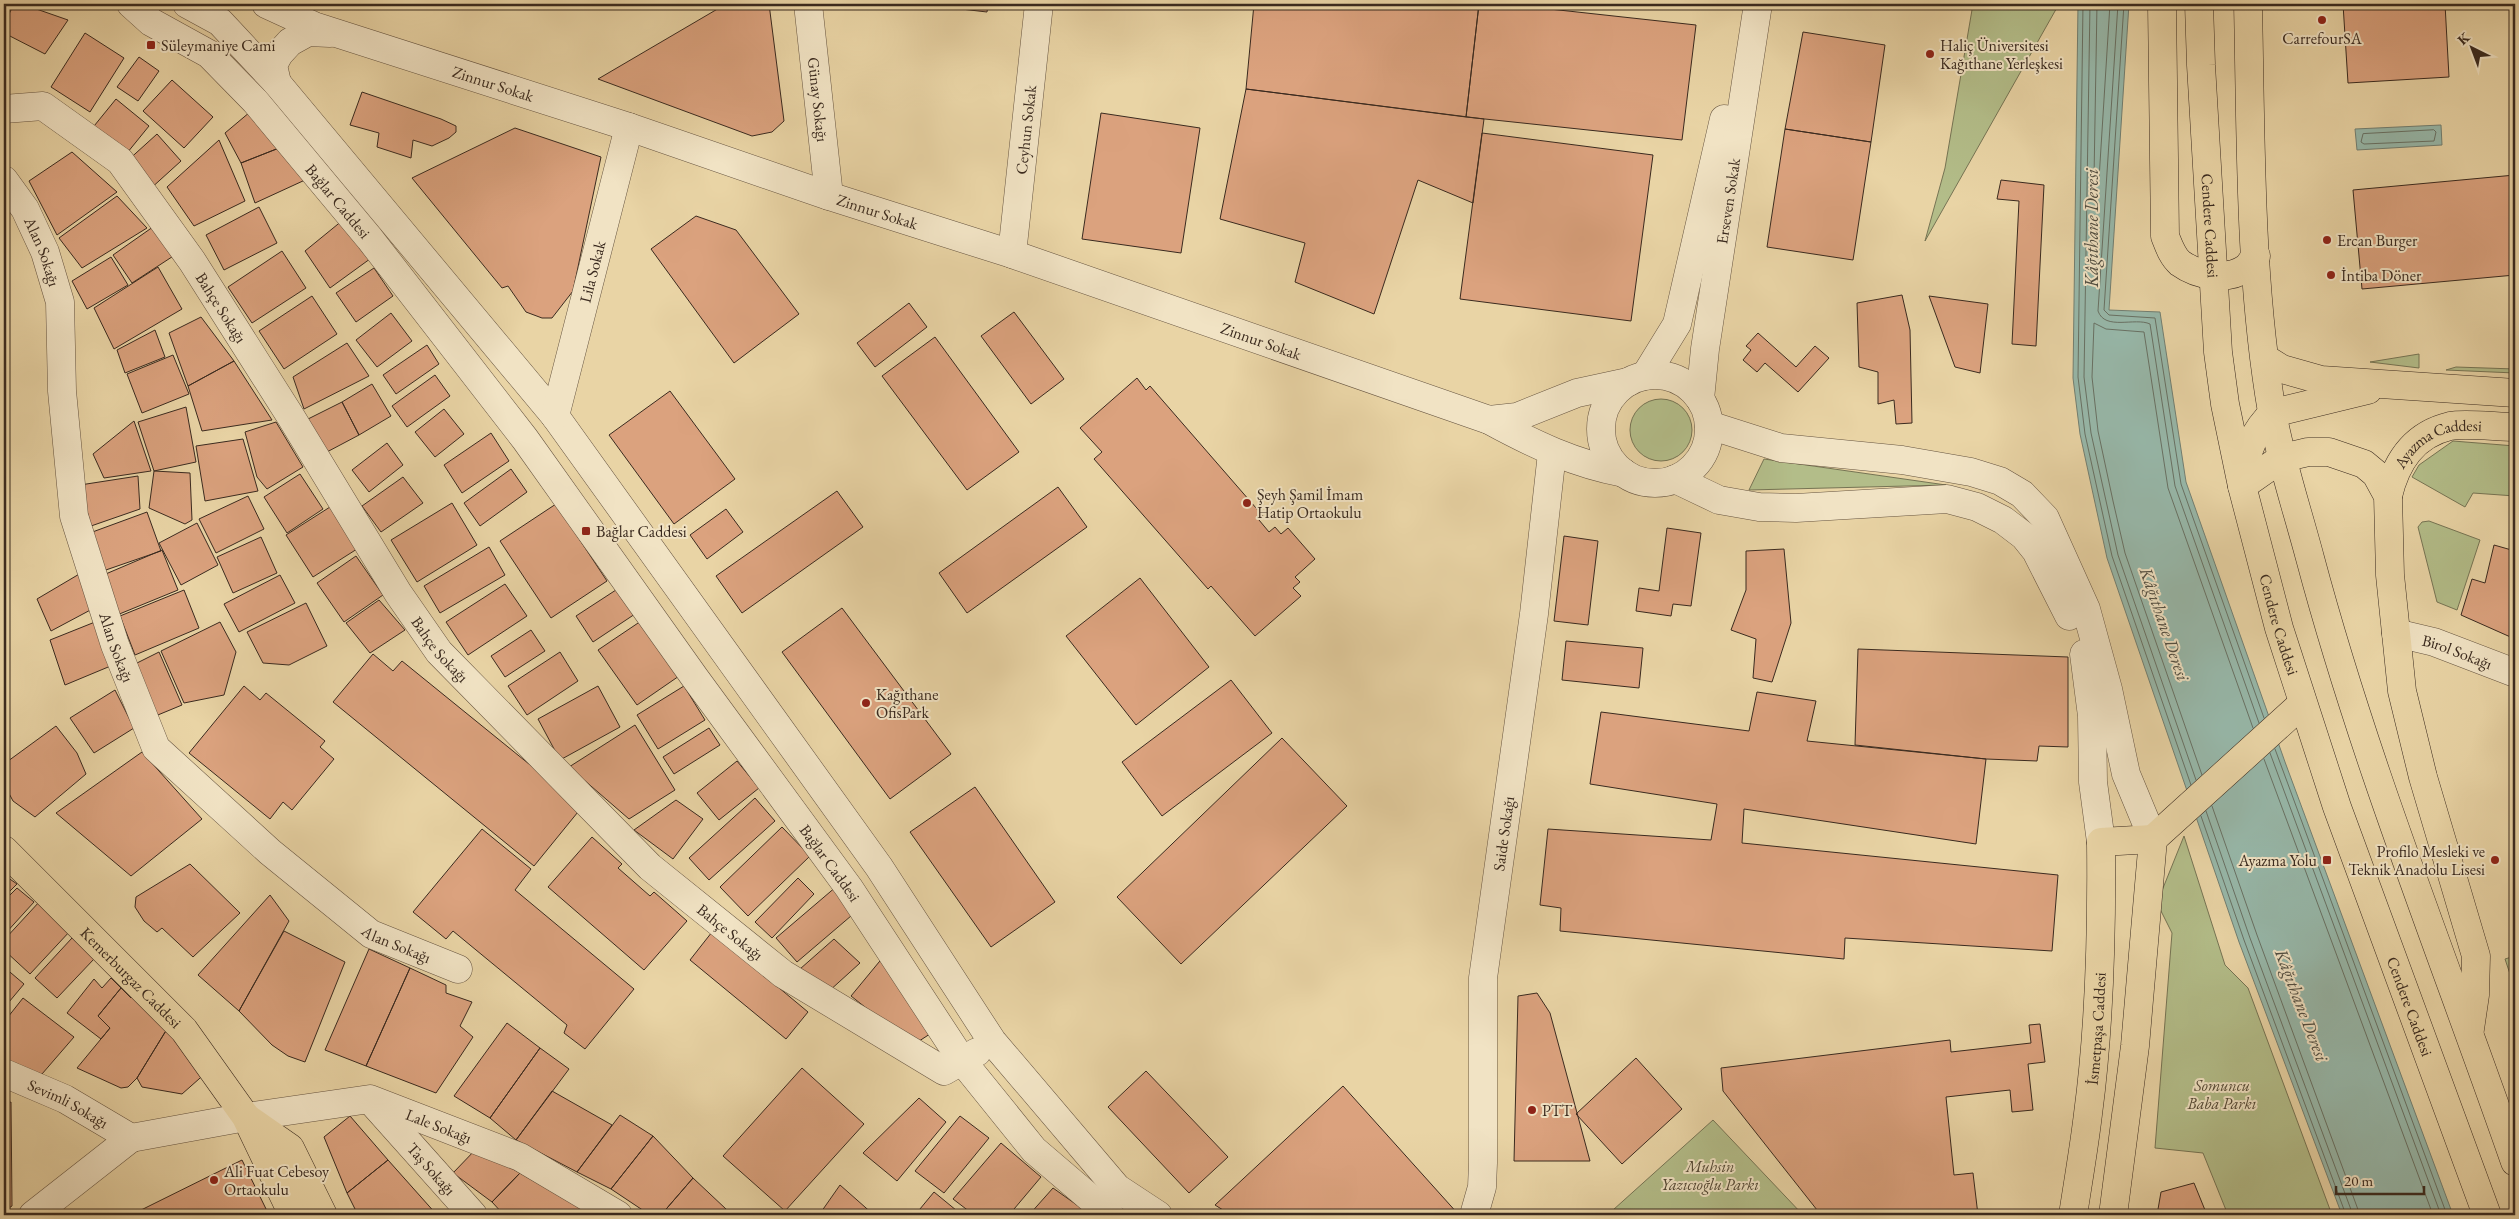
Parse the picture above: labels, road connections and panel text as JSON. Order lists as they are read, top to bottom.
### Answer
{
  "streets": {
    "main road": [
      "Cendere Caddesi",
      "Ayazma Caddesi",
      "Kemerburgaz Caddesi",
      "İsmetpaşa Caddesi"
    ],
    "street": [
      "Zinnur Sokak",
      "Günay Sokağı",
      "Ceyhun Sokak",
      "Bağlar Caddesi",
      "Erseven Sokak",
      "Alan Sokağı",
      "Lila Sokak",
      "Bahçe Sokağı",
      "Birol Sokağı",
      "Saide Sokağı",
      "Sevimli Sokağı",
      "Lale Sokağı",
      "Taş Sokağı"
    ]
  },
  "crossings": [
    ["Zinnur Sokak", "Günay Sokağı"],
    ["Zinnur Sokak", "Ceyhun Sokak"],
    ["Zinnur Sokak", "Lila Sokak"],
    ["Bağlar Caddesi", "Lila Sokak"],
    ["Bağlar Caddesi", "Bahçe Sokağı"],
    ["Kemerburgaz Caddesi", "Sevimli Sokağı"],
    ["Kemerburgaz Caddesi", "Lale Sokağı"],
    ["Sevimli Sokağı", "Lale Sokağı"],
    ["Lale Sokağı", "Taş Sokağı"]
  ],
  "water": ["Kâğıthane Deresi"],
  "parks": ["Somuncu Baba Parkı", "Muhsin Yazıcıoğlu Parkı"],
  "places": {
    "other": [
      "CarrefourSA",
      "Haliç Üniversitesi Kağıthane Yerleşkesi",
      "Ercan Burger",
      "İntiba Döner",
      "Şeyh Şamil İmam Hatip Ortaokulu",
      "Kağıthane OfisPark",
      "Profilo Mesleki ve Teknik Anadolu Lisesi",
      "PTT",
      "Ali Fuat Cebesoy Ortaokulu"
    ],
    "transit": ["Süleymaniye Cami", "Bağlar Caddesi", "Ayazma Yolu"]
  },
  "scale_bar": "20 m",
  "north": "top left"
}
